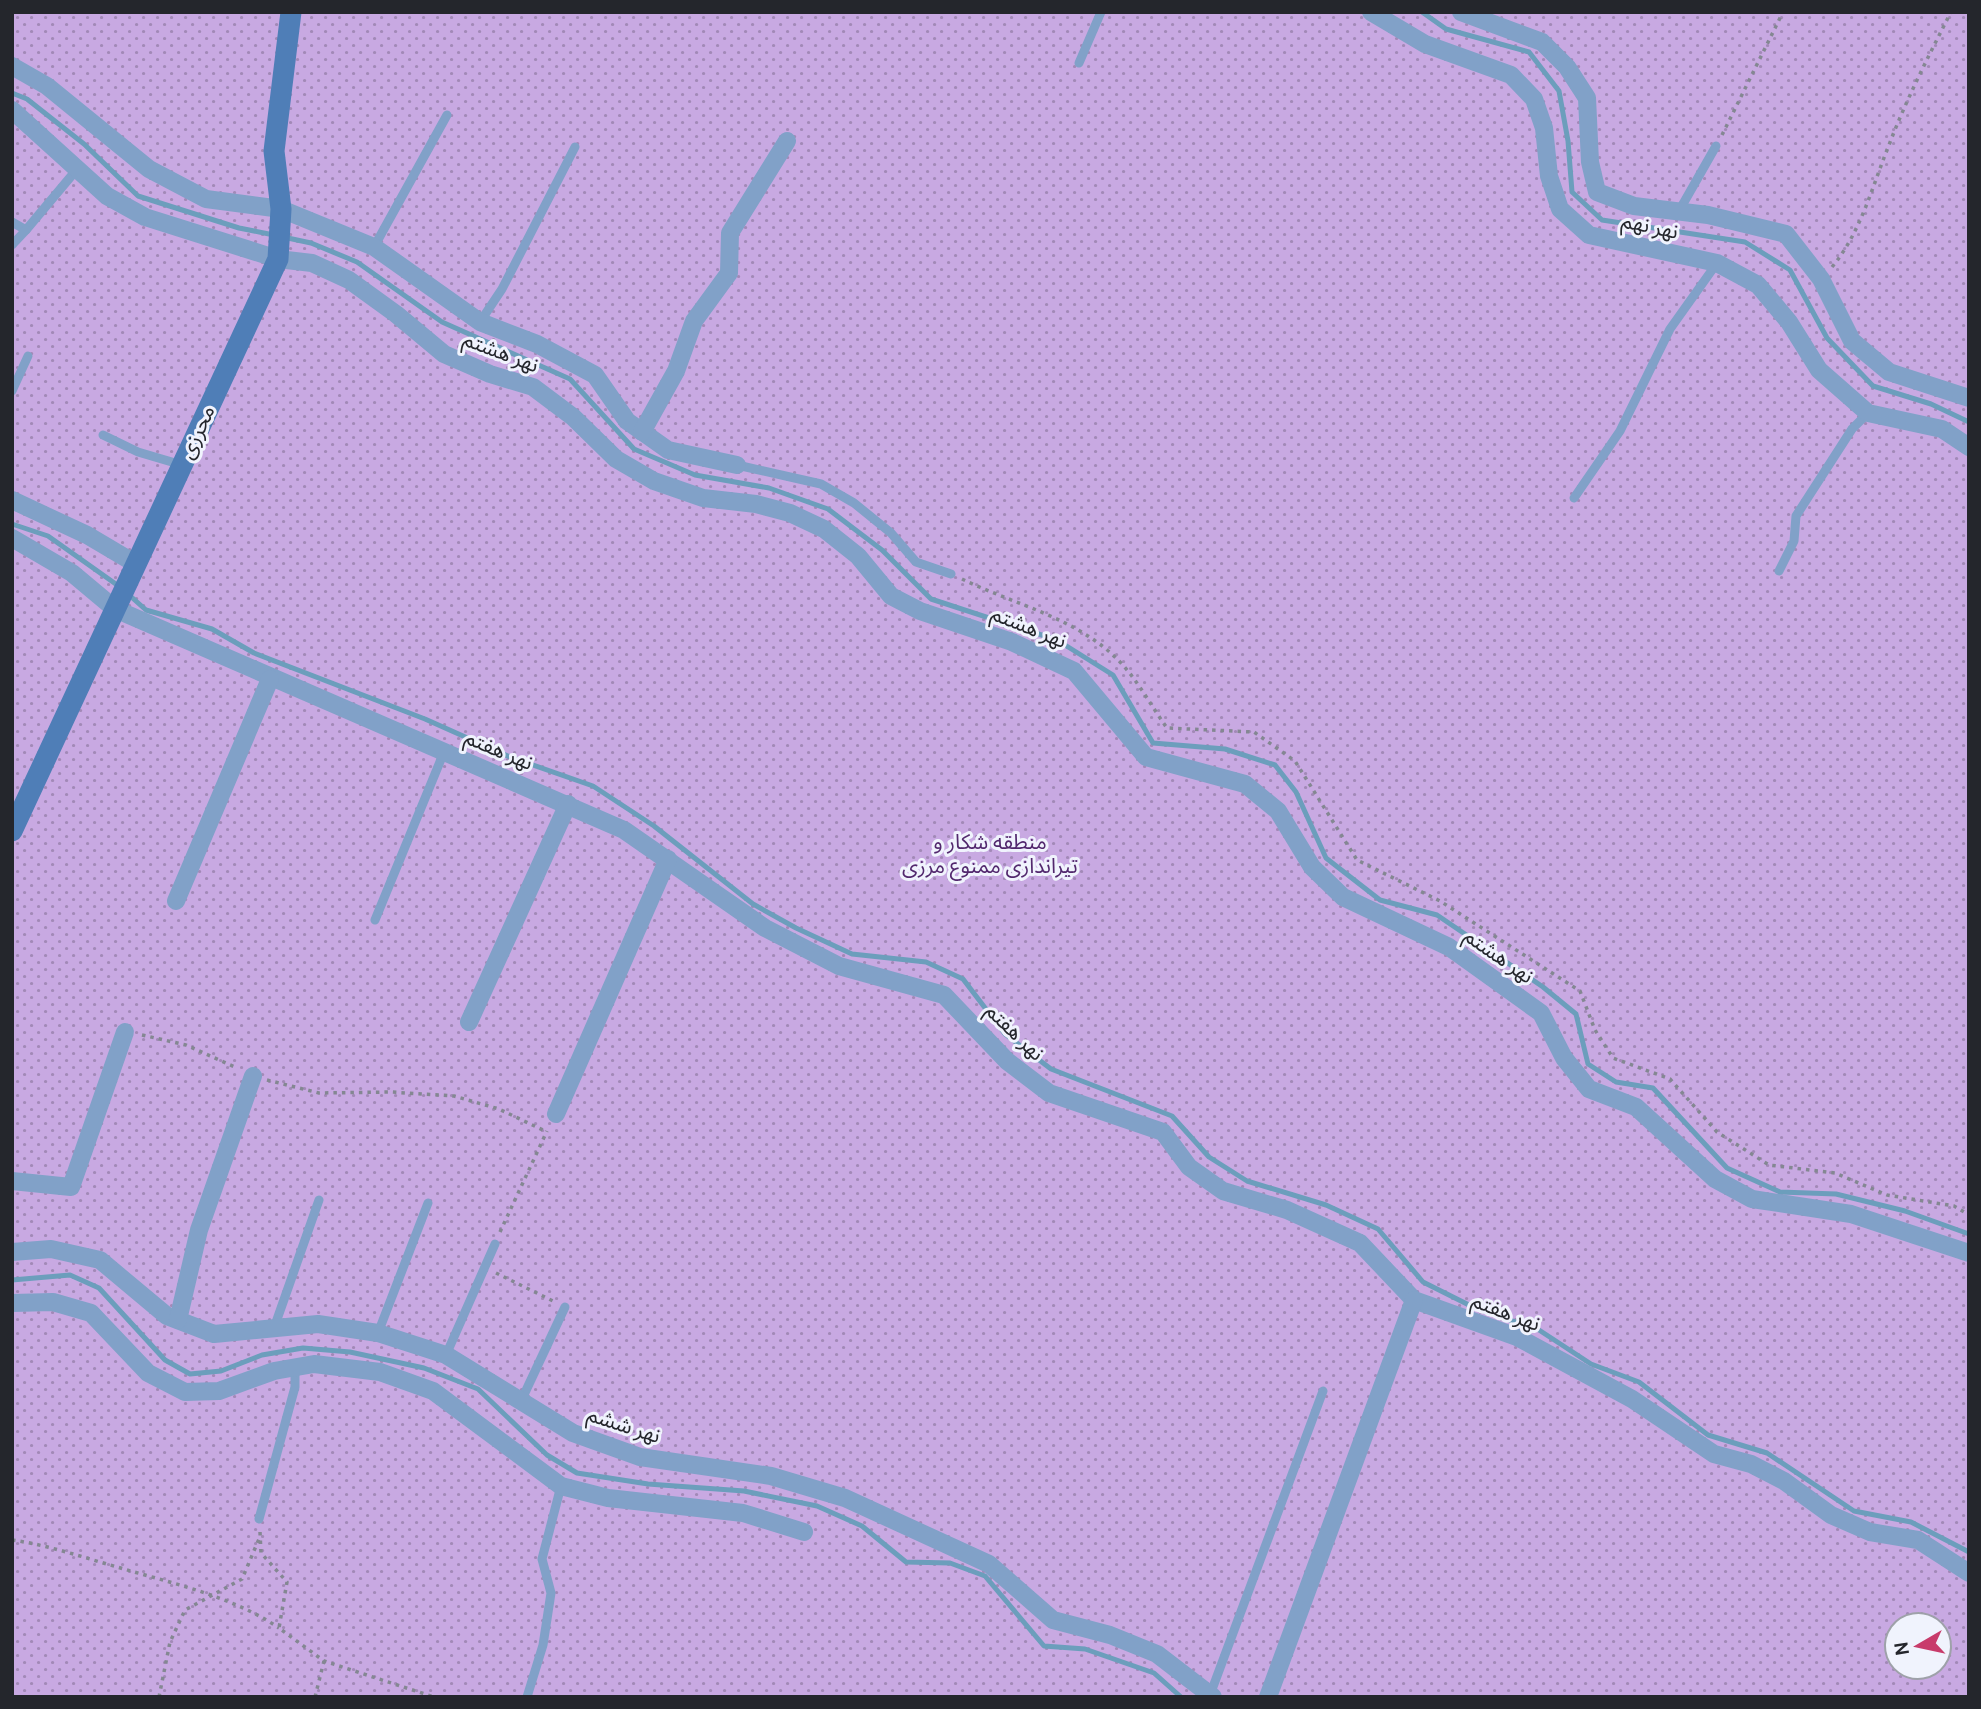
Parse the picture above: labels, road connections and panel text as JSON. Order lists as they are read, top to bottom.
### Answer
{
  "streets": {
    "street": [
      "نهر نهم",
      "نهر هشتم",
      "محرزی",
      "نهر هفتم",
      "نهر ششم"
    ]
  },
  "crossings": [
    ["نهر هشتم", "محرزی"],
    ["محرزی", "نهر هفتم"]
  ],
  "parks": ["منطقه شکار و تیراندازی ممنوع مرزی"],
  "north": "left"
}
